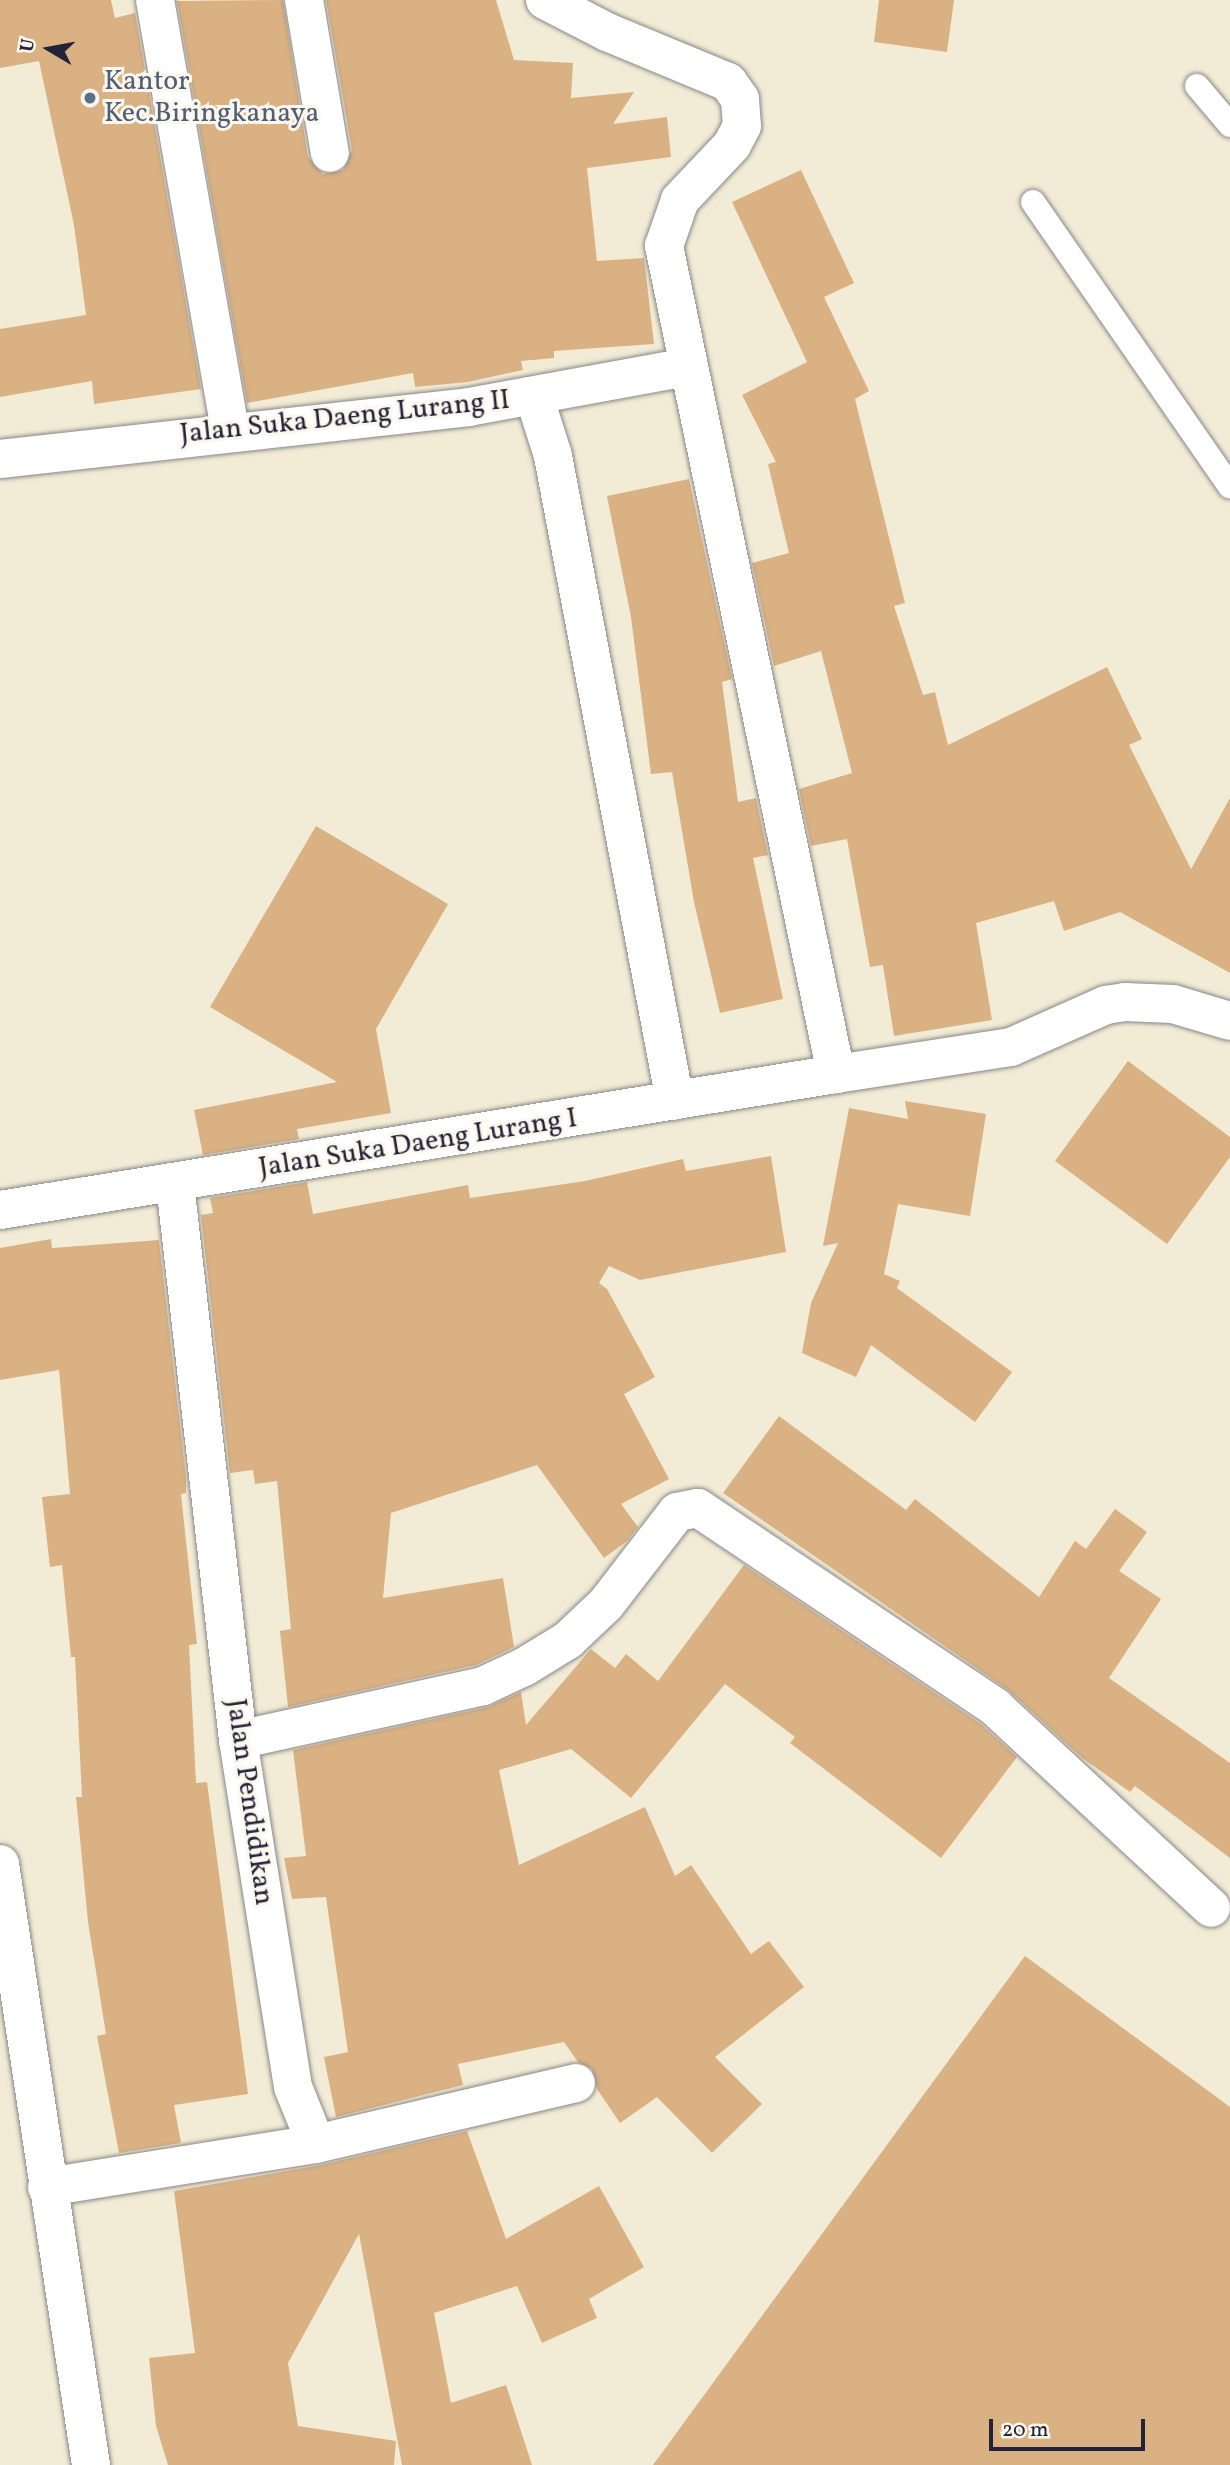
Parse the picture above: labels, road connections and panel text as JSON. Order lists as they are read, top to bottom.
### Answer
{
  "streets": {
    "street": ["Jalan Suka Daeng Lurang II", "Jalan Suka Daeng Lurang I", "Jalan Pendidikan"]
  },
  "crossings": [
    ["Jalan Suka Daeng Lurang I", "Jalan Pendidikan"]
  ],
  "places": ["Kantor Kec.Biringkanaya"],
  "scale_bar": "20 m",
  "north": "left"
}
